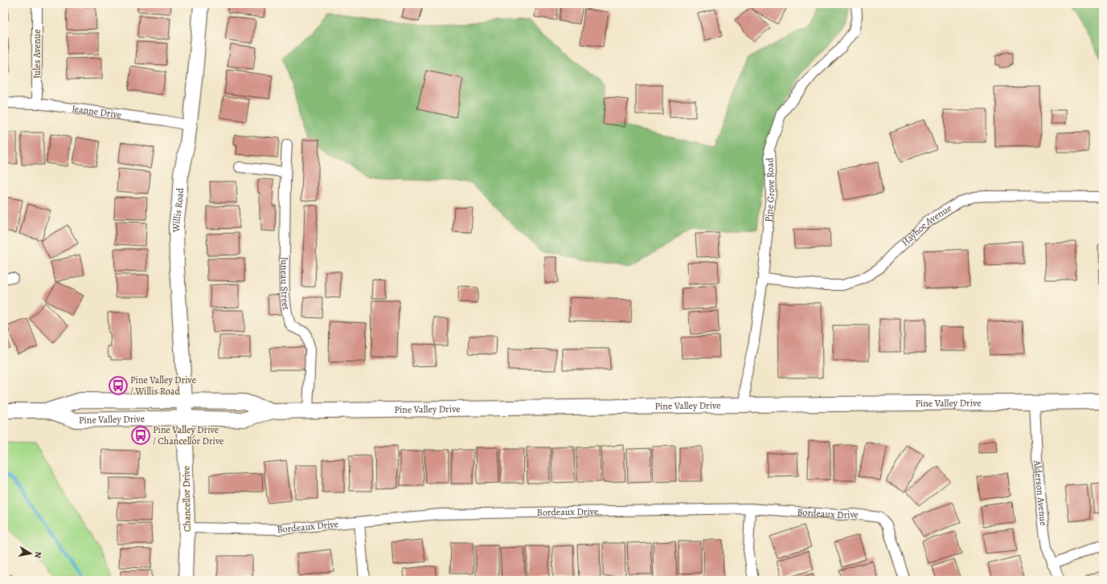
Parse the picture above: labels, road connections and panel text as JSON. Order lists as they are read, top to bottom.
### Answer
{
  "streets": {
    "main road": ["Willis Road", "Pine Valley Drive", "Chancellor Drive"],
    "street": [
      "Jules Avenue",
      "Jeanne Drive",
      "Pine Grove Road",
      "Hayhoe Avenue",
      "Juneau Street",
      "Alderson Avenue",
      "Bordeaux Drive"
    ]
  },
  "crossings": [
    ["Jules Avenue", "Jeanne Drive"],
    ["Jeanne Drive", "Willis Road"],
    ["Pine Grove Road", "Hayhoe Avenue"],
    ["Pine Grove Road", "Pine Valley Drive"],
    ["Willis Road", "Pine Valley Drive"],
    ["Willis Road", "Chancellor Drive"],
    ["Juneau Street", "Pine Valley Drive"],
    ["Pine Valley Drive", "Alderson Avenue"],
    ["Pine Valley Drive", "Chancellor Drive"],
    ["Chancellor Drive", "Bordeaux Drive"]
  ],
  "places": {
    "bus stop": ["Pine Valley Drive / Willis Road", "Pine Valley Drive / Chancellor Drive"]
  },
  "north": "right"
}
